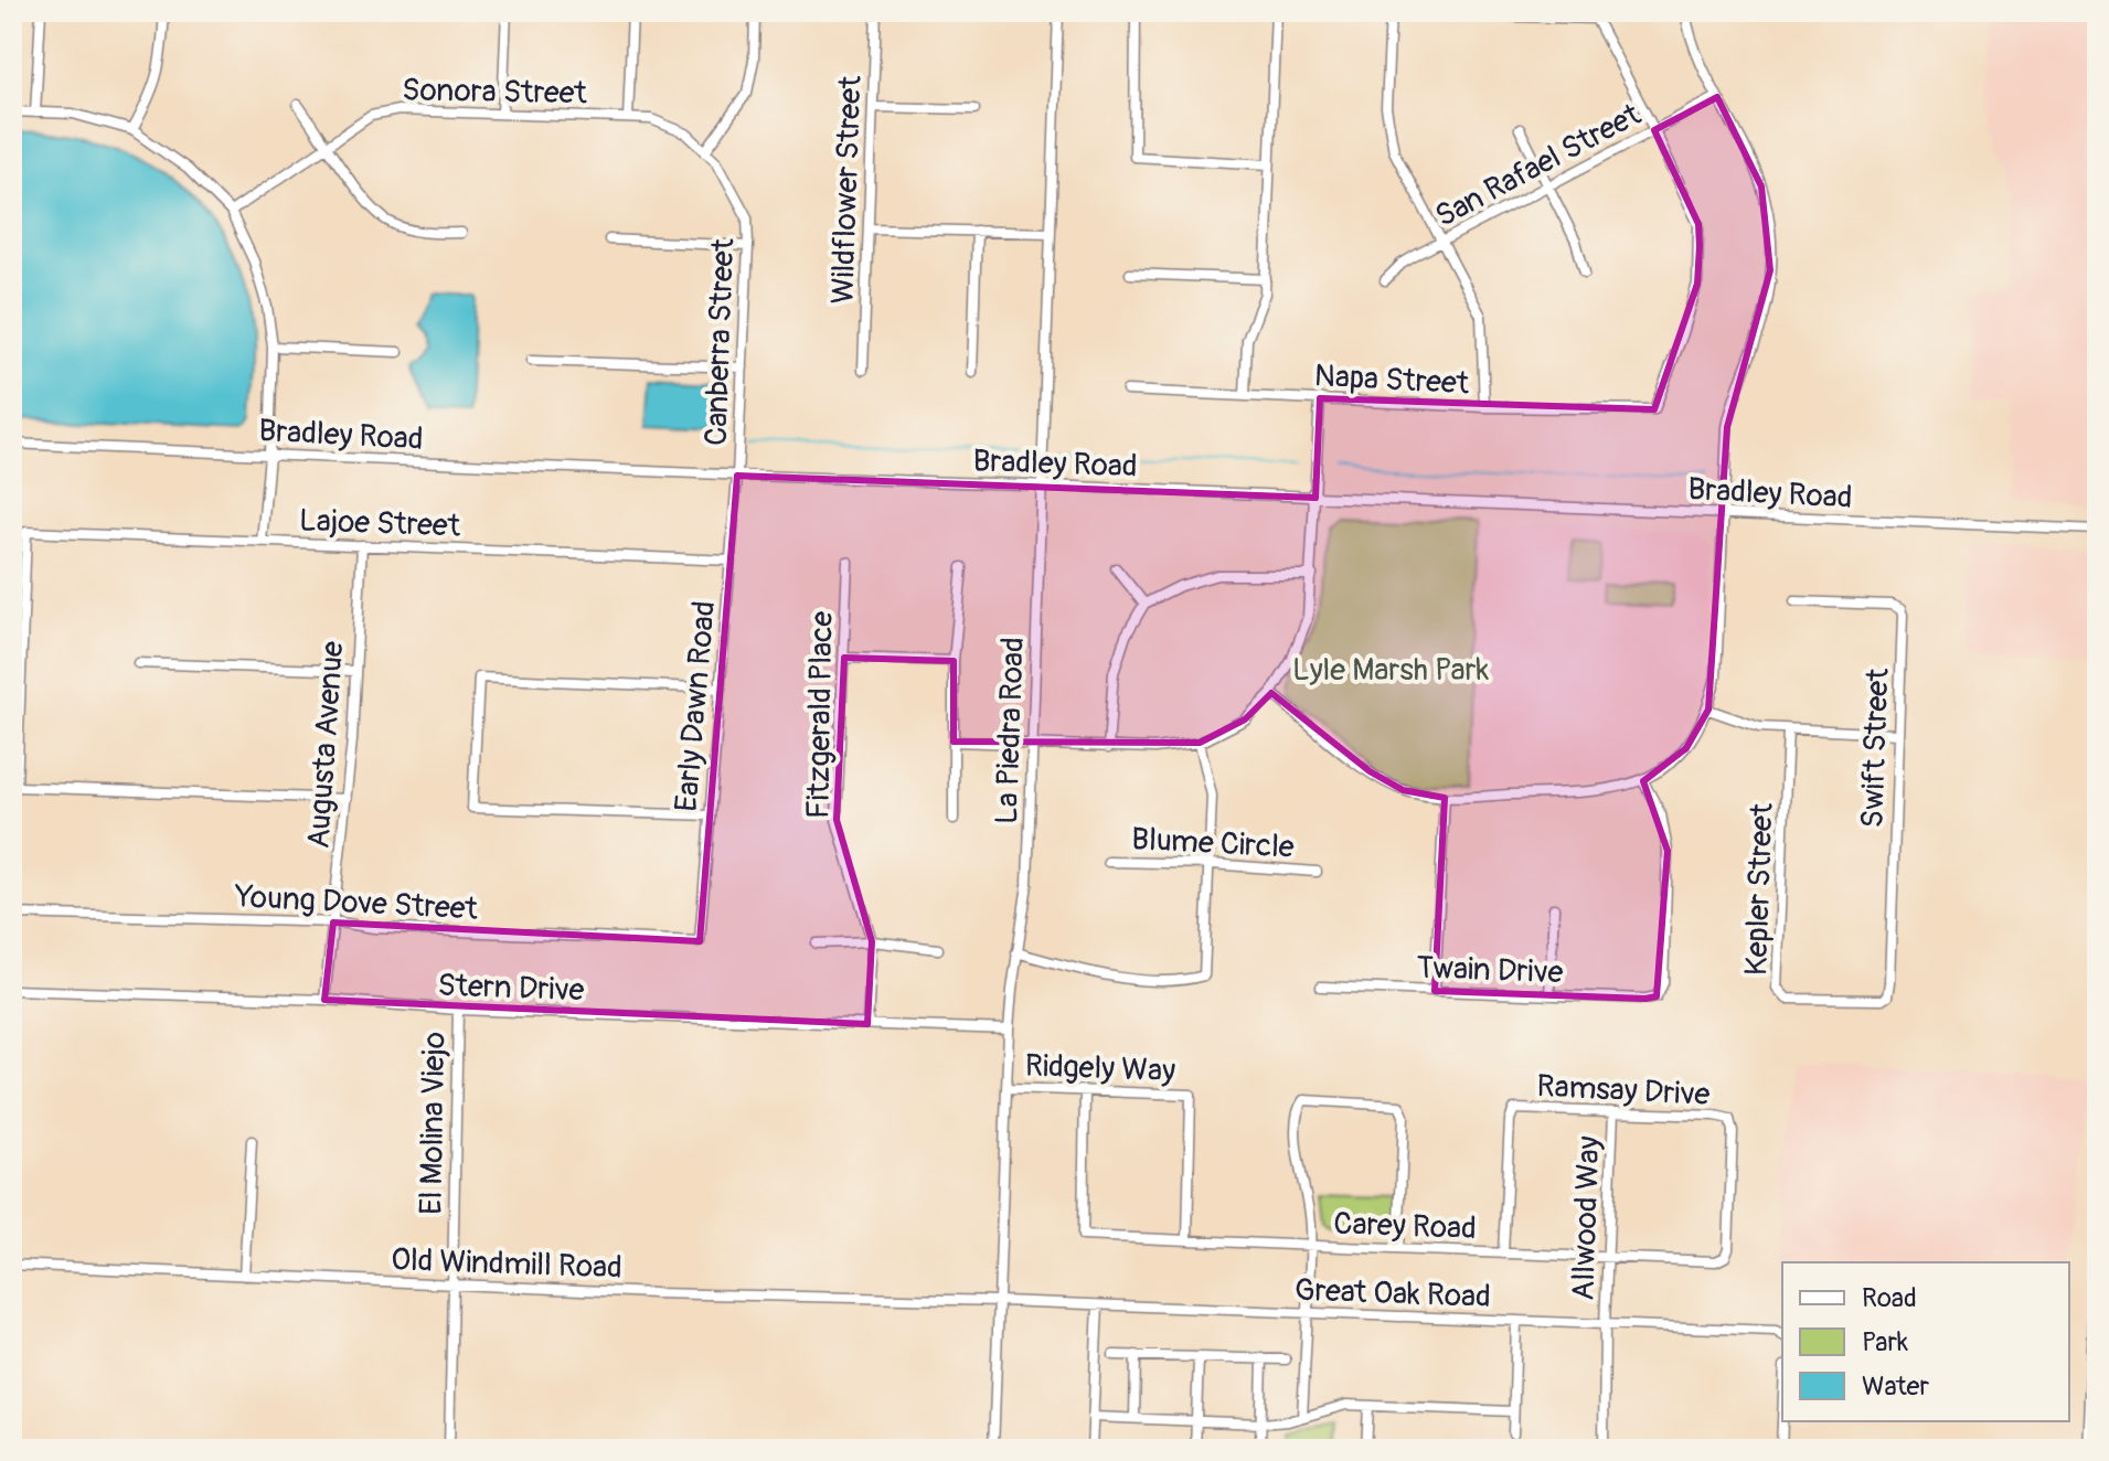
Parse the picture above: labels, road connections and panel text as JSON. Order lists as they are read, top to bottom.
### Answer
{
  "streets": {
    "street": [
      "Sonora Street",
      "San Rafael Street",
      "Wildflower Street",
      "Canberra Street",
      "Napa Street",
      "Bradley Road",
      "Lajoe Street",
      "Early Dawn Road",
      "Fitzgerald Place",
      "La Piedra Road",
      "Augusta Avenue",
      "Swift Street",
      "Blume Circle",
      "Kepler Street",
      "Young Dove Street",
      "Twain Drive",
      "Stern Drive",
      "Ridgely Way",
      "Ramsay Drive",
      "El Molina Viejo",
      "Allwood Way",
      "Carey Road",
      "Old Windmill Road",
      "Great Oak Road"
    ]
  },
  "crossings": [
    ["Sonora Street", "Canberra Street"],
    ["San Rafael Street", "Napa Street"],
    ["Canberra Street", "Bradley Road"],
    ["Canberra Street", "Early Dawn Road"],
    ["Bradley Road", "Early Dawn Road"],
    ["Bradley Road", "La Piedra Road"],
    ["Lajoe Street", "Early Dawn Road"],
    ["Lajoe Street", "Augusta Avenue"],
    ["Early Dawn Road", "Young Dove Street"],
    ["Fitzgerald Place", "Stern Drive"],
    ["La Piedra Road", "Stern Drive"],
    ["La Piedra Road", "Ridgely Way"],
    ["La Piedra Road", "Old Windmill Road"],
    ["La Piedra Road", "Great Oak Road"],
    ["Augusta Avenue", "Young Dove Street"],
    ["Augusta Avenue", "Stern Drive"],
    ["Swift Street", "Kepler Street"],
    ["Stern Drive", "El Molina Viejo"],
    ["Ridgely Way", "Carey Road"],
    ["Ramsay Drive", "Allwood Way"],
    ["Ramsay Drive", "Carey Road"],
    ["El Molina Viejo", "Old Windmill Road"],
    ["Allwood Way", "Carey Road"],
    ["Allwood Way", "Great Oak Road"],
    ["Old Windmill Road", "Great Oak Road"]
  ],
  "parks": ["Lyle Marsh Park"],
  "legend": ["Road", "Park", "Water"]
}
